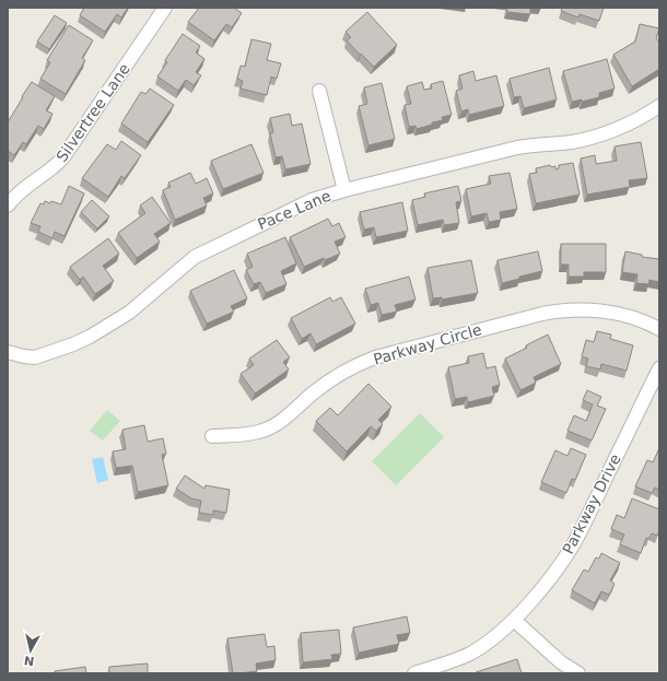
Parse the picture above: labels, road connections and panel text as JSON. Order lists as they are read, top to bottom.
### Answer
{
  "streets": {
    "street": [
      "Silvertree Lane",
      "Pace Lane",
      "Parkway Circle",
      "Parkway Drive"
    ]
  },
  "north": "bottom"
}
